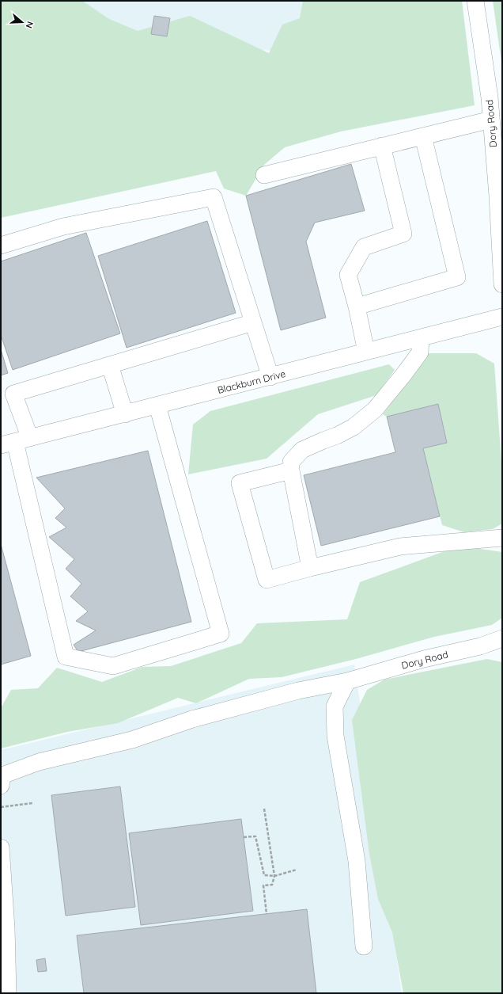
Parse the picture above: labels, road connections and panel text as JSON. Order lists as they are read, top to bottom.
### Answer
{
  "streets": {
    "street": ["Dory Road", "Blackburn Drive"]
  },
  "north": "right"
}
